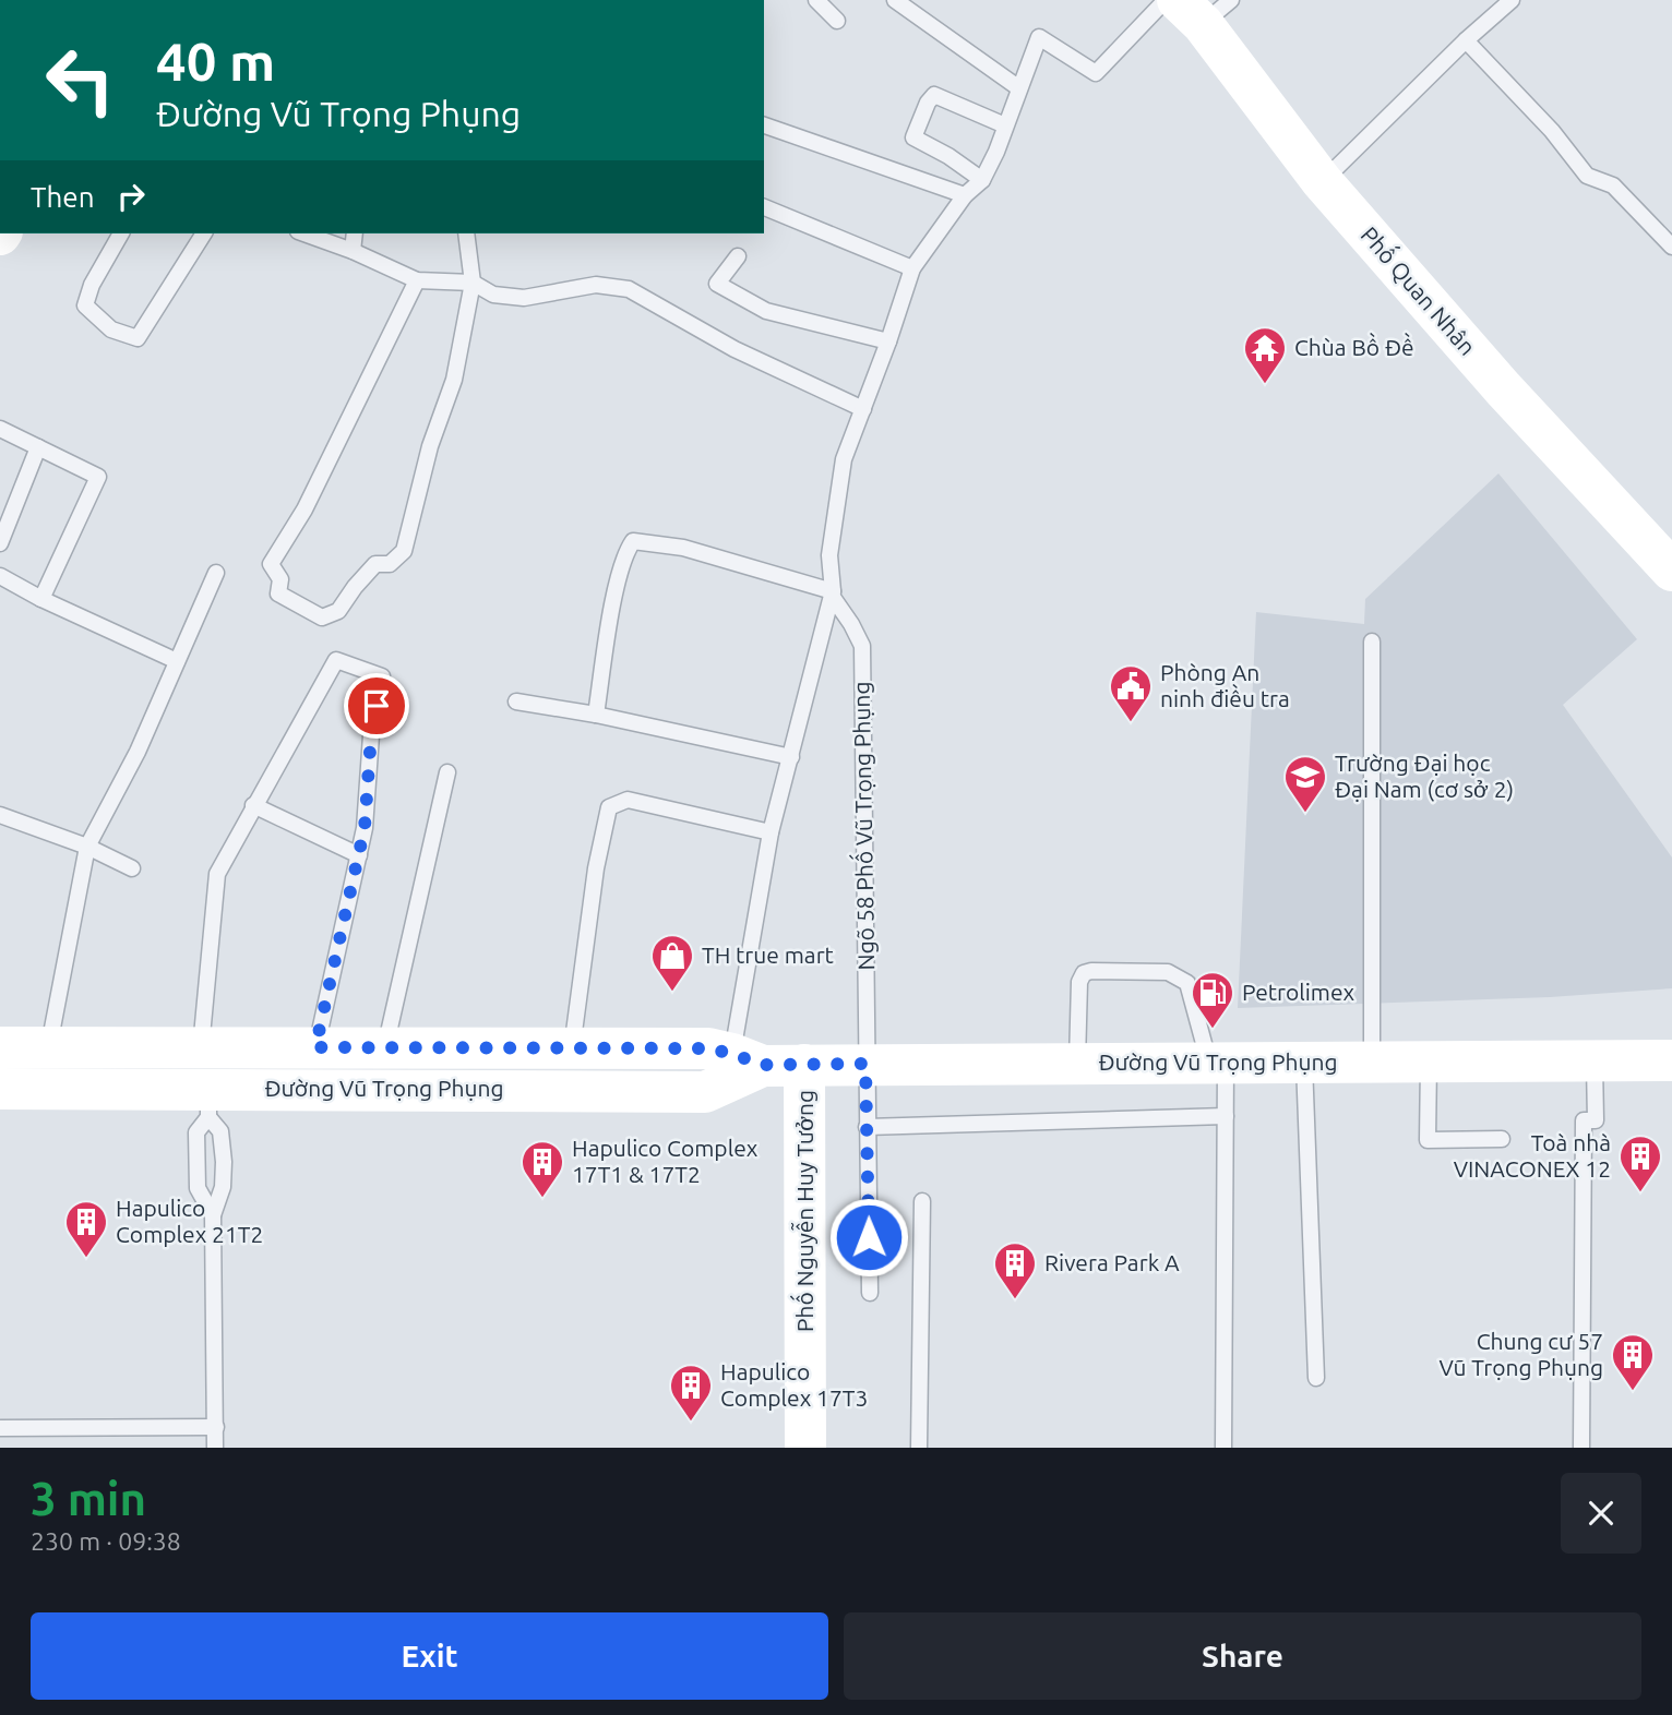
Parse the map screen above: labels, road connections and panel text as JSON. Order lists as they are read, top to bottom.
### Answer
{
  "streets": {
    "street": ["Phố Quan Nhân", "Đường Vũ Trọng Phụng", "Phố Nguyễn Huy Tưởng"],
    "lane": ["Ngõ 58 Phố Vũ Trọng Phụng"]
  },
  "crossings": [
    ["Ngõ 58 Phố Vũ Trọng Phụng", "Đường Vũ Trọng Phụng"],
    ["Đường Vũ Trọng Phụng", "Phố Nguyễn Huy Tưởng"]
  ],
  "places": {
    "temple": ["Chùa Bồ Đề"],
    "public building": ["Phòng An ninh điều tra"],
    "school or university": ["Trường Đại học Đại Nam (cơ sở 2)"],
    "shop": ["TH true mart"],
    "fuel station": ["Petrolimex"],
    "building": [
      "Toà nhà VINACONEX 12",
      "Hapulico Complex 17T1 & 17T2",
      "Hapulico Complex 21T2",
      "Rivera Park A",
      "Chung cư 57 Vũ Trọng Phụng",
      "Hapulico Complex 17T3"
    ]
  },
  "page": {
    "turn": ["40 m", "Đường Vũ Trọng Phụng"],
    "then": "Then",
    "heading": ["3 min", "230 m · 09:38"],
    "buttons": ["Exit", "Share"]
  }
}
